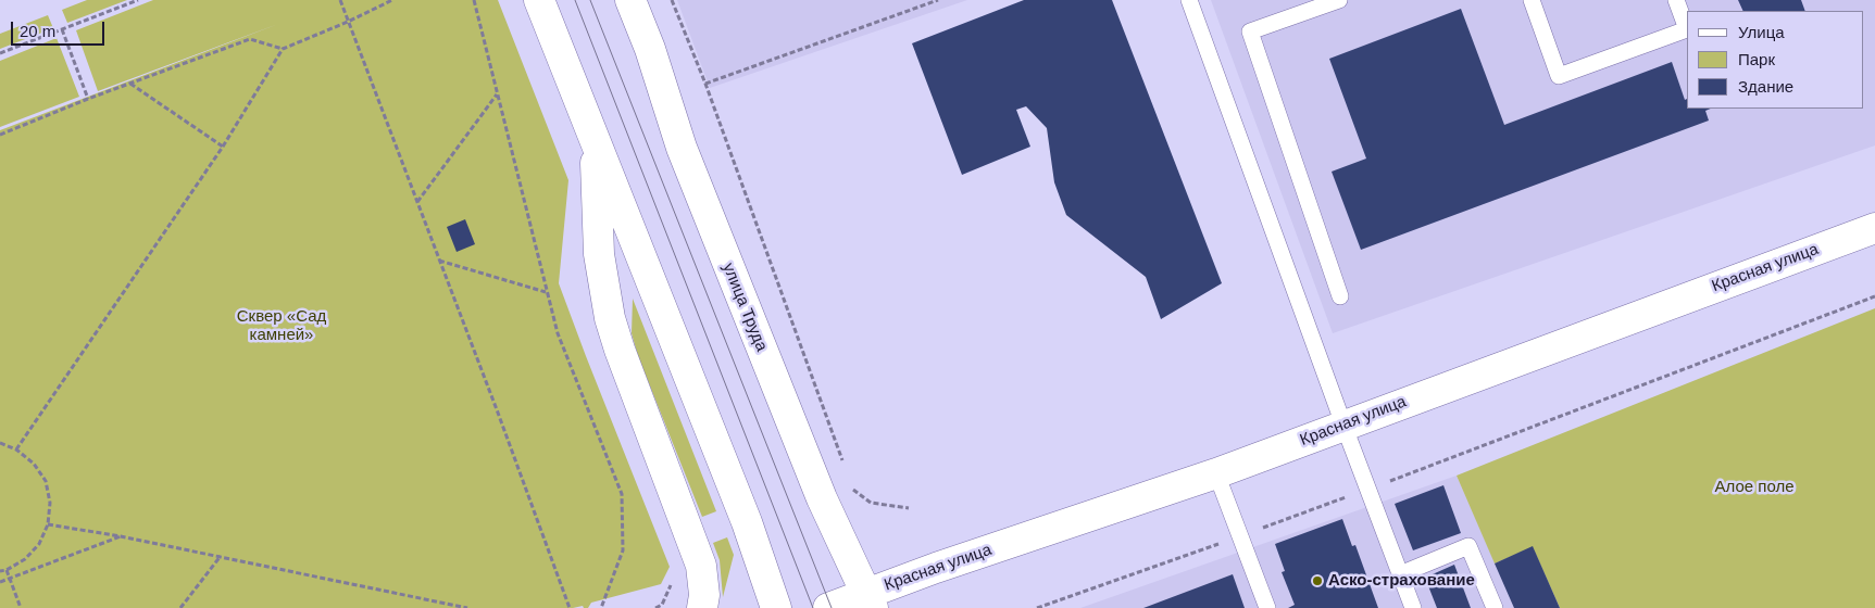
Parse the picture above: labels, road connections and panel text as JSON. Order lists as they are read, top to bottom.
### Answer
{
  "streets": {
    "main road": ["Красная улица", "улица Труда"]
  },
  "crossings": [
    ["Красная улица", "улица Труда"]
  ],
  "parks": ["Сквер «Сад камней»", "Алое поле"],
  "places": ["Аско-страхование"],
  "legend": ["Улица", "Парк", "Здание"],
  "scale_bar": "20 m"
}
